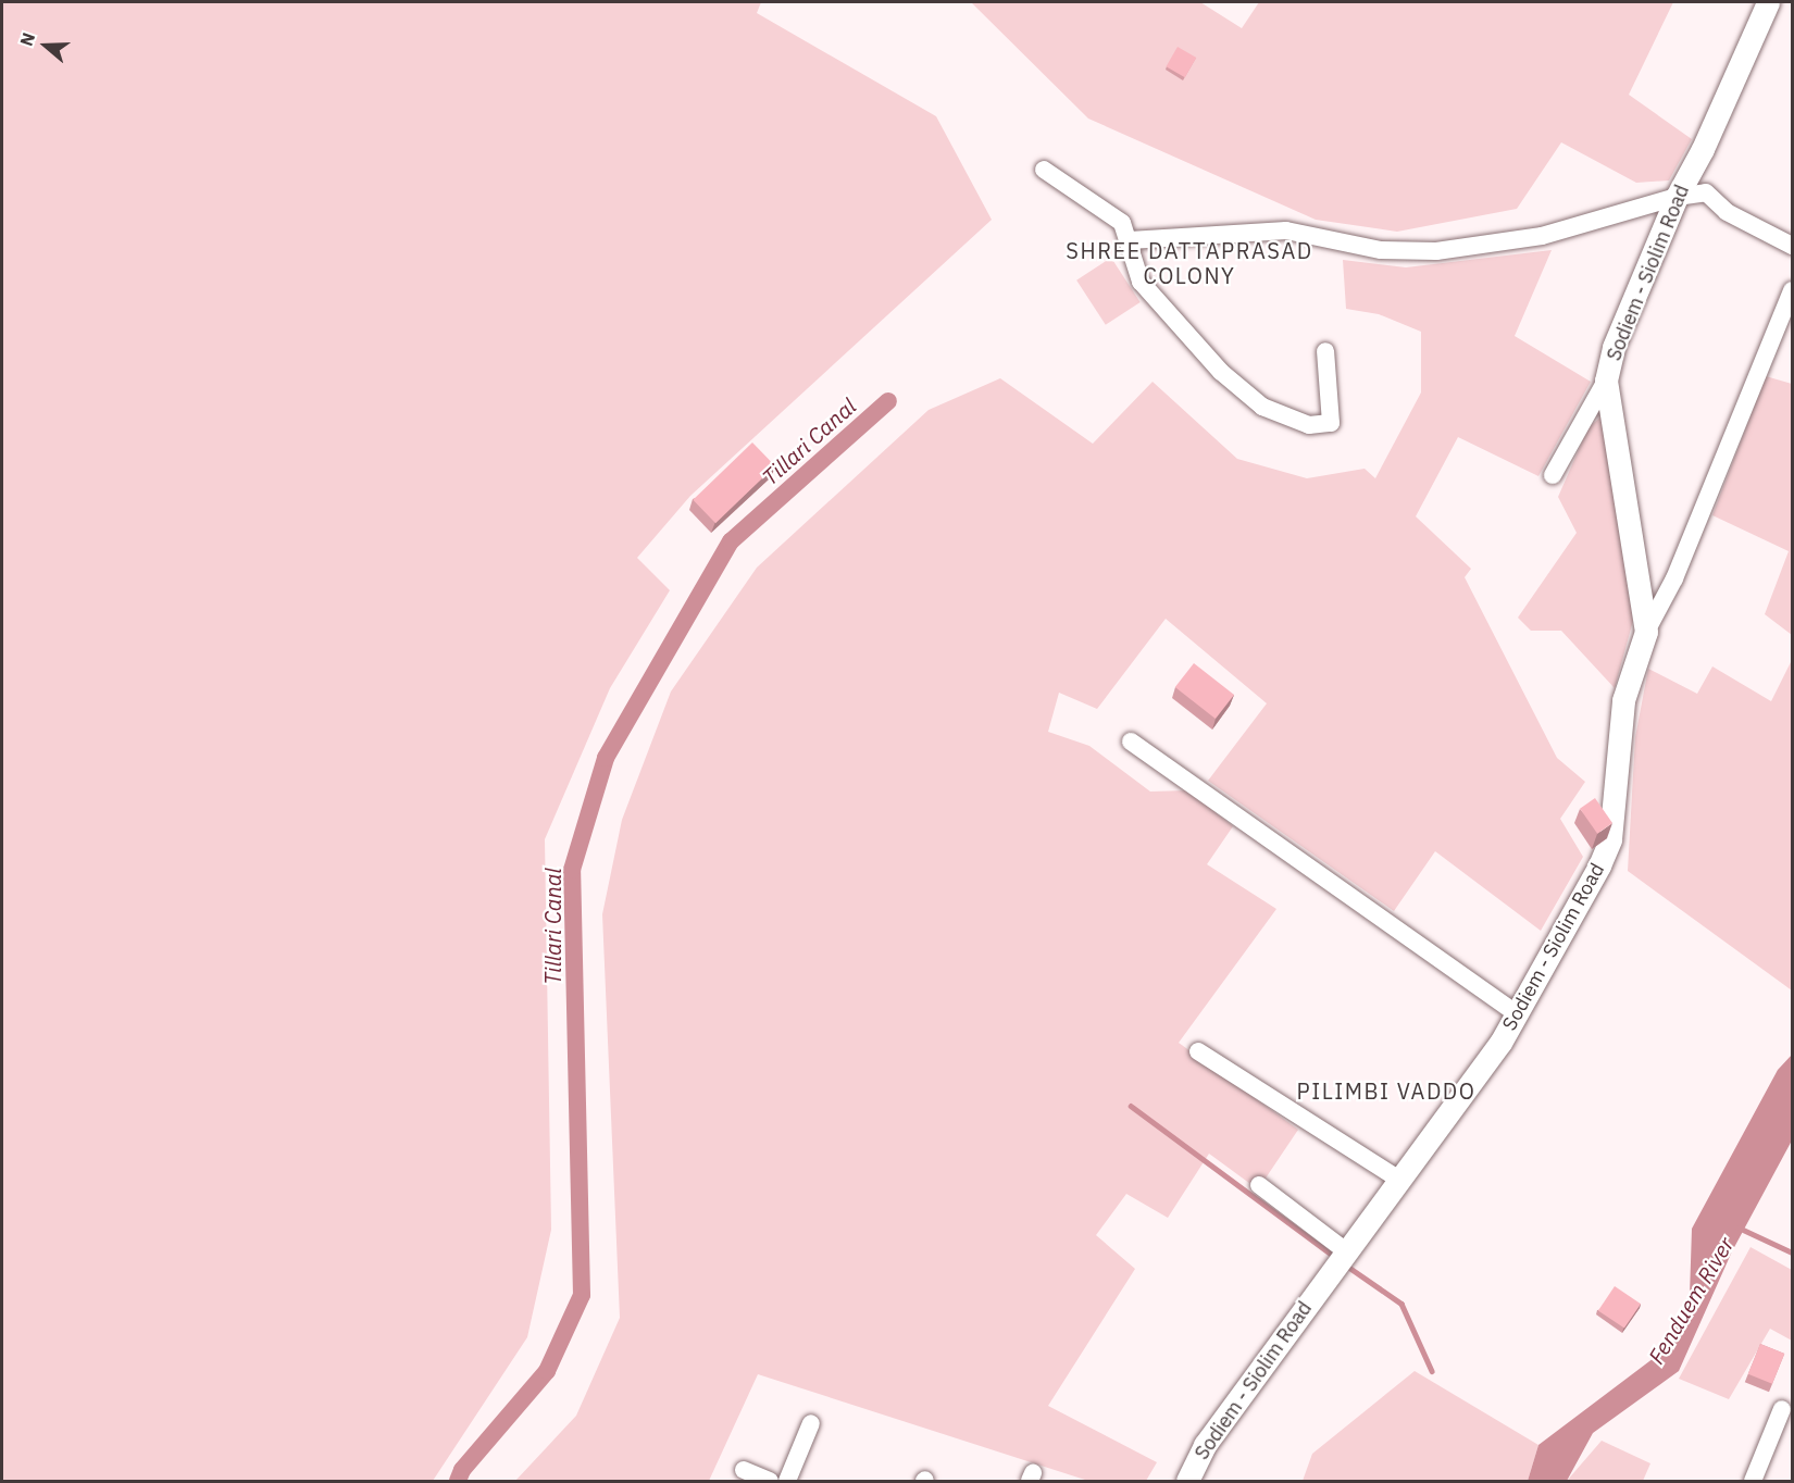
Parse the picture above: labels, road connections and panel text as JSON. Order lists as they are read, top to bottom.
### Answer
{
  "streets": {
    "main road": ["Sodiem - Siolim Road"]
  },
  "districts": ["SHREE DATTAPRASAD COLONY", "PILIMBI VADDO"],
  "water": ["Tillari Canal", "Fenduem River"],
  "north": "left"
}
